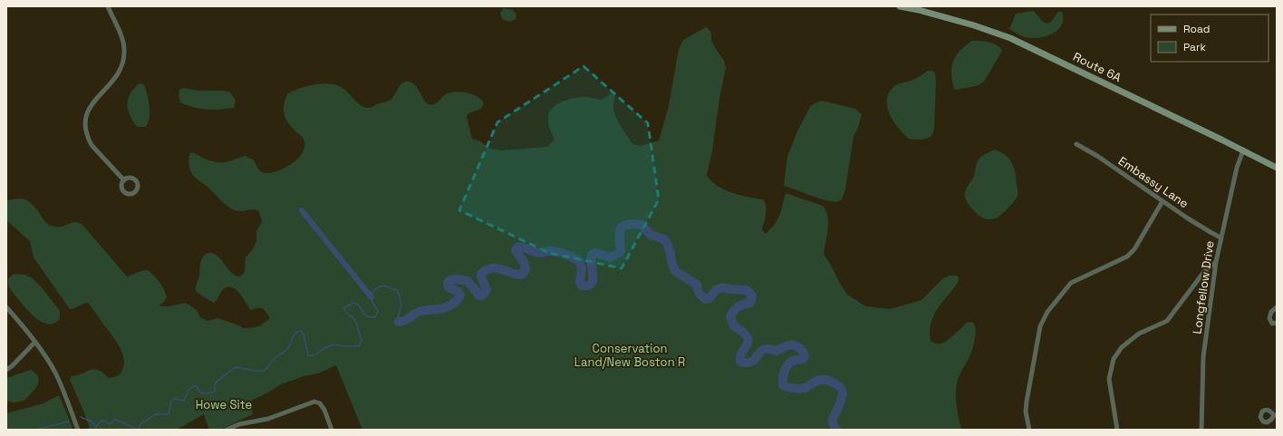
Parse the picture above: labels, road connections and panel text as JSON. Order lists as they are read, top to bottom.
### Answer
{
  "streets": {
    "main road": ["Route 6A"],
    "street": ["Embassy Lane", "Longfellow Drive"]
  },
  "crossings": [
    ["Route 6A", "Longfellow Drive"],
    ["Embassy Lane", "Longfellow Drive"]
  ],
  "parks": ["Conservation Land/New Boston R", "Howe Site"],
  "legend": ["Road", "Park"]
}
